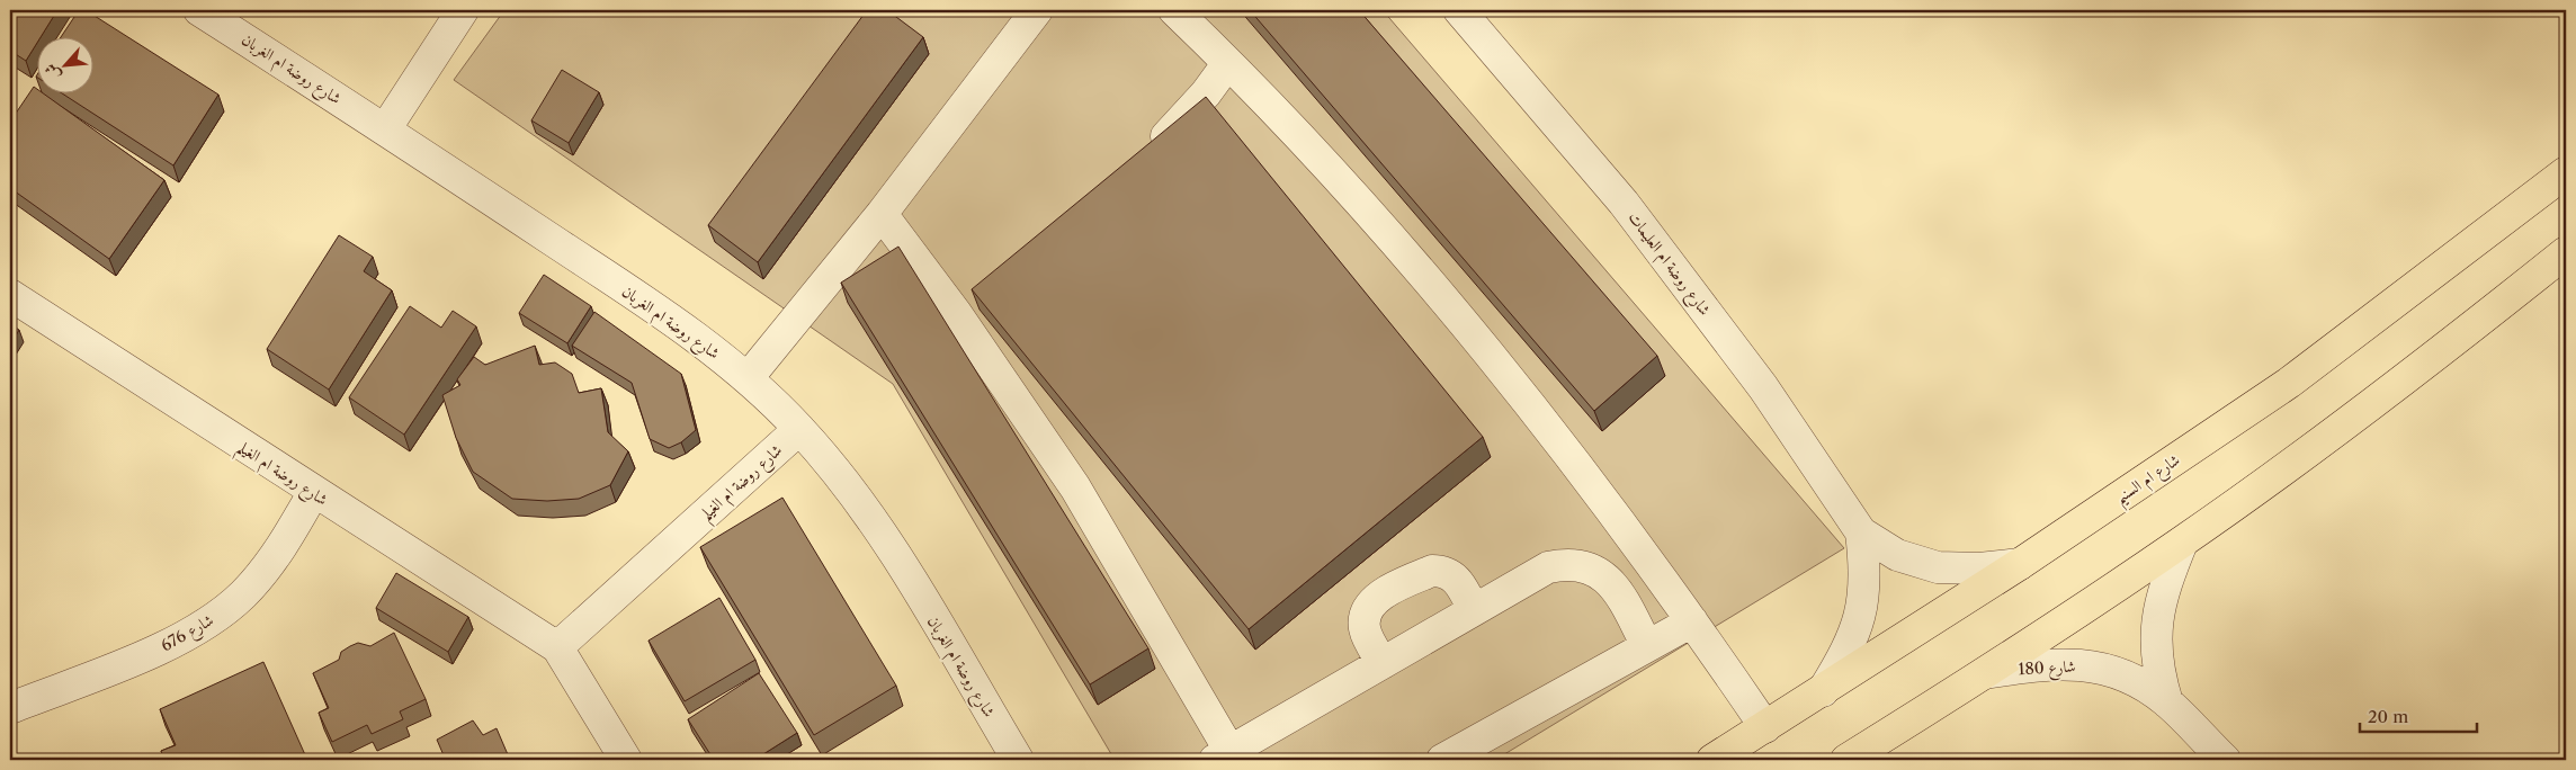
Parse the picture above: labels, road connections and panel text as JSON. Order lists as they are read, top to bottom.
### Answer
{
  "streets": {
    "main road": ["شارع ام السنيم"],
    "street": [
      "شارع روضة ام الغربان",
      "شارع روضة ام العليمات",
      "شارع روضة ام الغيلم",
      "شارع 676",
      "شارع 180"
    ]
  },
  "crossings": [
    ["شارع روضة ام الغربان", "شارع روضة ام الغيلم"],
    ["شارع روضة ام العليمات", "شارع ام السنيم"],
    ["شارع روضة ام الغيلم", "شارع 676"]
  ],
  "scale_bar": "20 m",
  "north": "bottom left"
}
